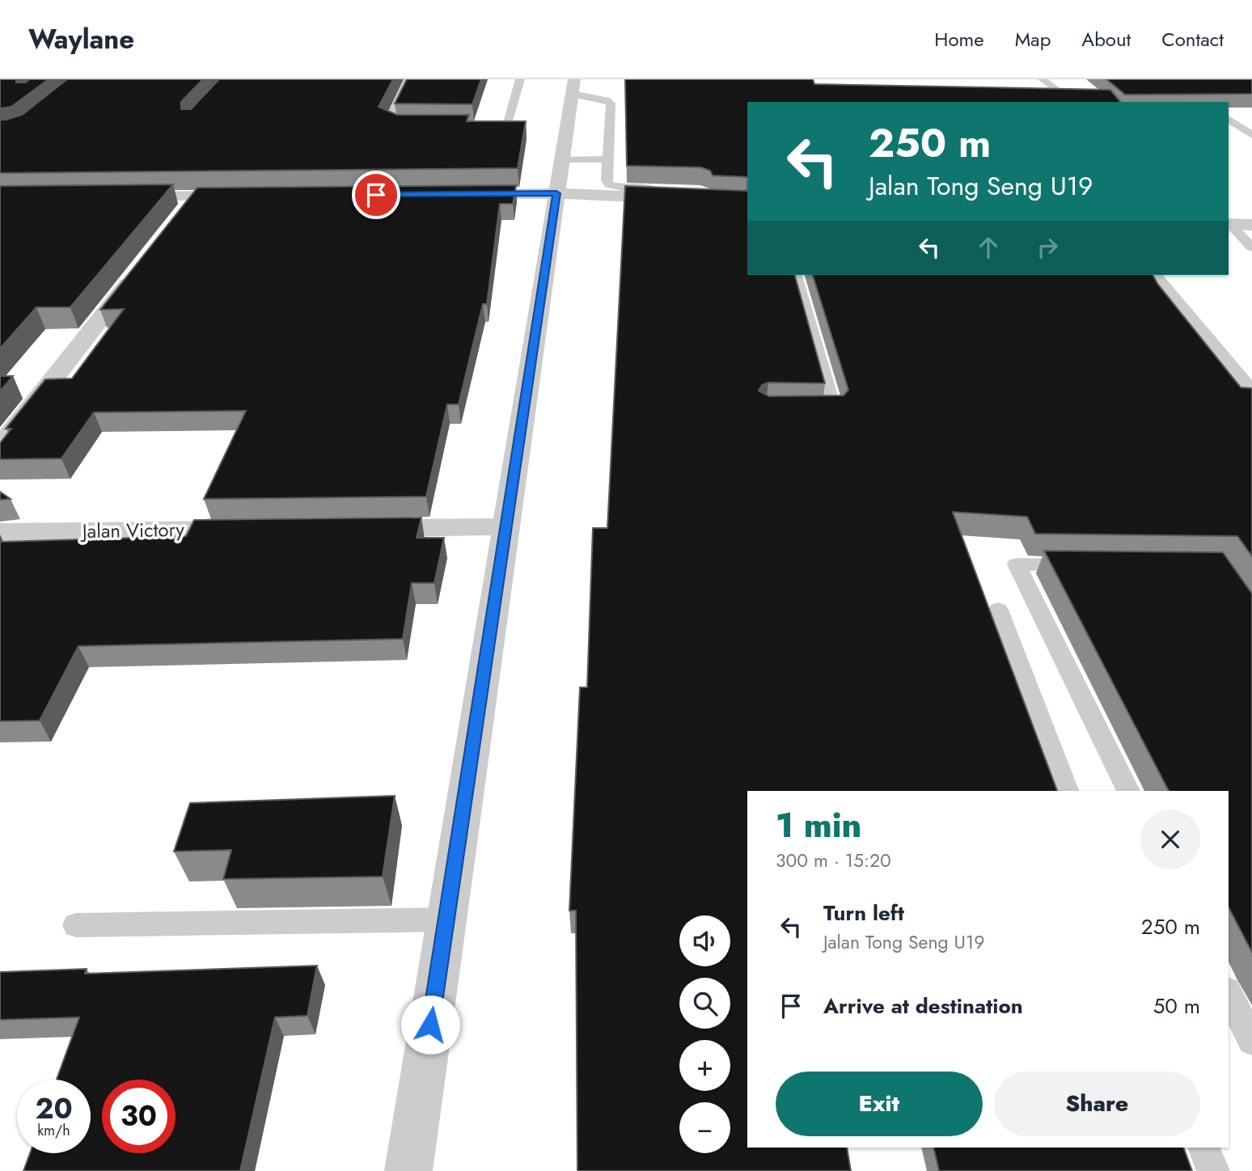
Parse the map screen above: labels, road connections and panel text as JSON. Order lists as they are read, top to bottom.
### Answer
{
  "streets": {
    "street": ["Jalan Victory"]
  },
  "page": {
    "header": "Waylane",
    "nav": [
      "Home",
      "Map",
      "About",
      "Contact"
    ],
    "turn": ["250 m", "Jalan Tong Seng U19"],
    "heading": ["1 min", "300 m · 15:20"],
    "list": [
      {
        "name": "Turn left",
        "note": "Jalan Tong Seng U19",
        "value": "250 m"
      },
      {
        "name": "Arrive at destination",
        "value": "50 m"
      }
    ],
    "map_buttons": ["+", "−"],
    "buttons": ["Exit", "Share"],
    "speed": "20 km/h",
    "limit": "30"
  }
}
